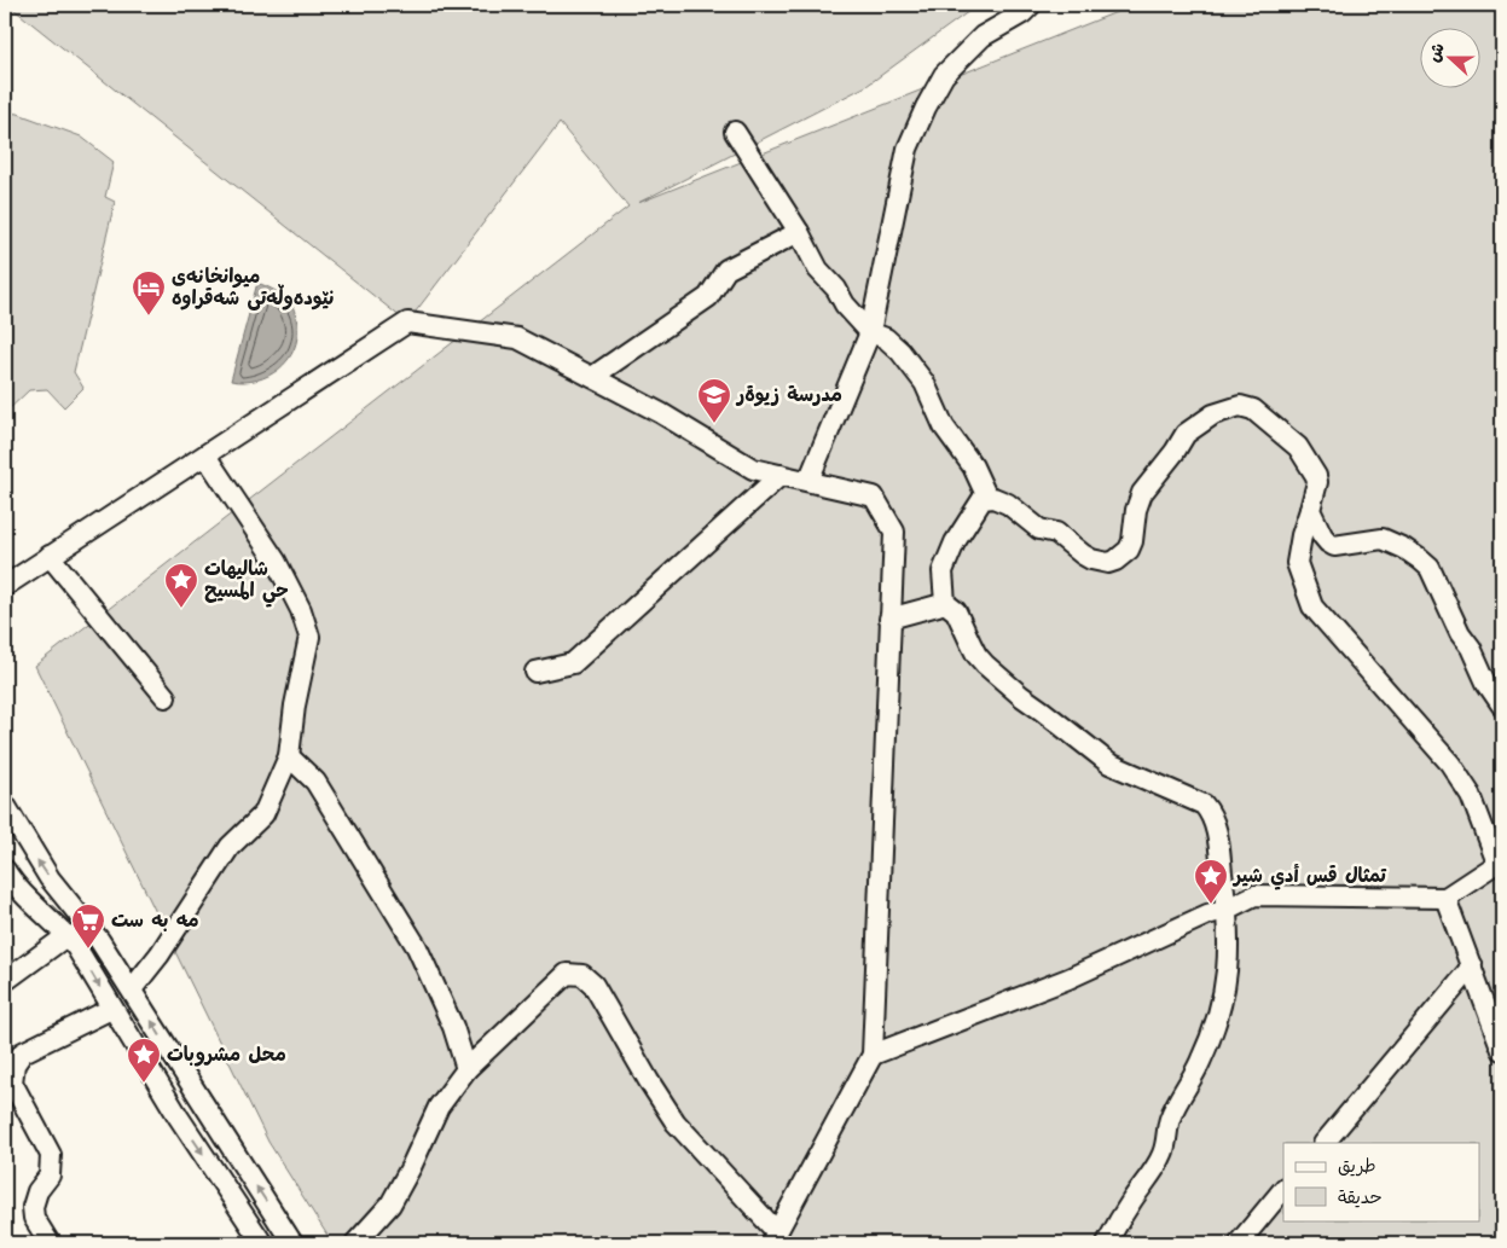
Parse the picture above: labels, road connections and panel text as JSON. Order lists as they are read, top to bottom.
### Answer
{
  "places": {
    "hotel": ["میوانخانەی نێودەوڵەتی شەقراوە"],
    "school or university": ["مدرسة زيوةر"],
    "place": ["شاليهات حي المسيح", "تمثال قس أدي شير", "محل مشروبات"],
    "supermarket": ["مه به ست"]
  },
  "legend": ["طريق", "حديقة"],
  "north": "left"
}
